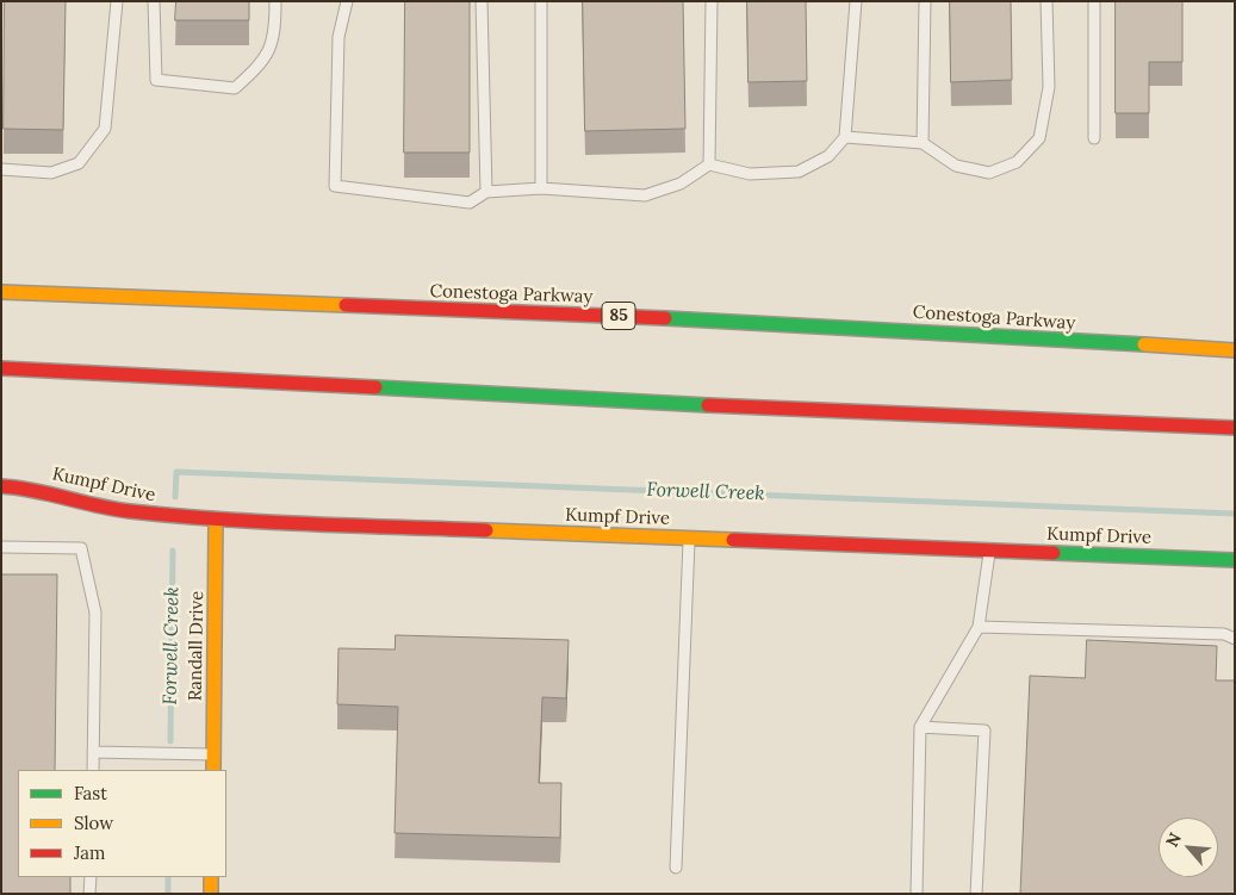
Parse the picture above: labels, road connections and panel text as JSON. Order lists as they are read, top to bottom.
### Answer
{
  "streets": {
    "main road": [
      "Conestoga Parkway",
      "85",
      "Kumpf Drive",
      "Randall Drive"
    ]
  },
  "crossings": [
    ["Kumpf Drive", "Randall Drive"]
  ],
  "water": ["Forwell Creek"],
  "legend": ["Fast", "Slow", "Jam"],
  "north": "top left"
}
